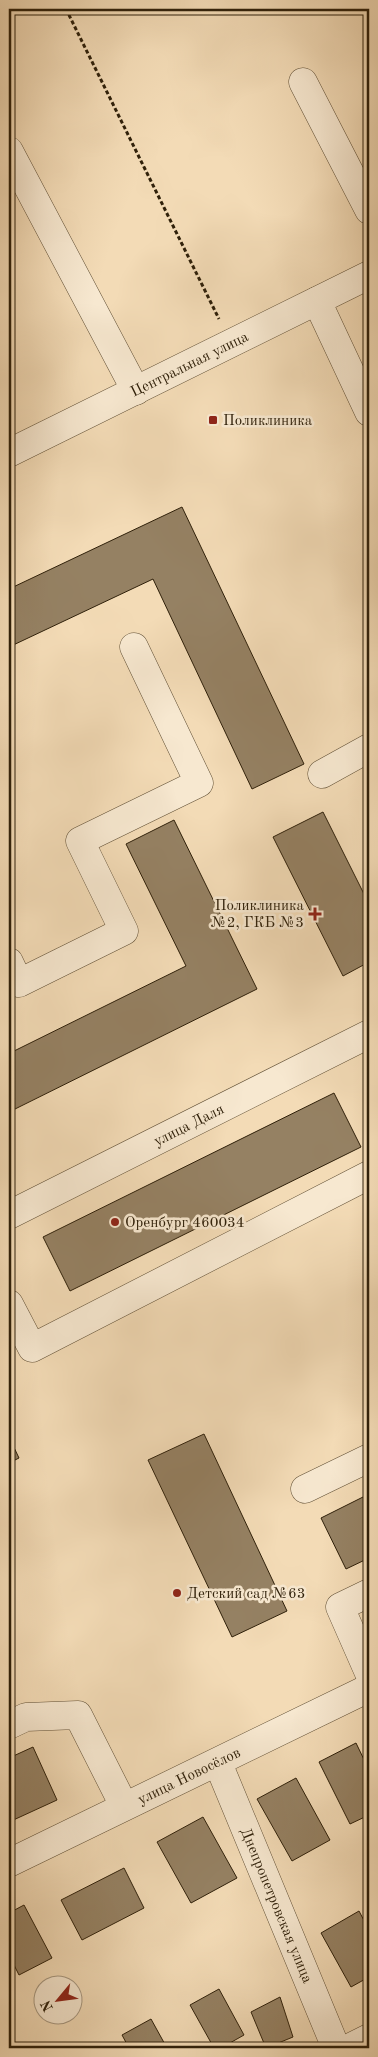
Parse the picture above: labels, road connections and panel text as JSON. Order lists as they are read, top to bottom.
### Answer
{
  "streets": {
    "street": [
      "Центральная улица",
      "улица Даля",
      "улица Новосёлов",
      "Днепропетровская улица"
    ]
  },
  "crossings": [
    ["улица Новосёлов", "Днепропетровская улица"]
  ],
  "places": {
    "transit": ["Поликлиника"],
    "health": ["Поликлиника №2, ГКБ №3"],
    "other": ["Оренбург 460034", "Детский сад №63"]
  },
  "north": "bottom left"
}
